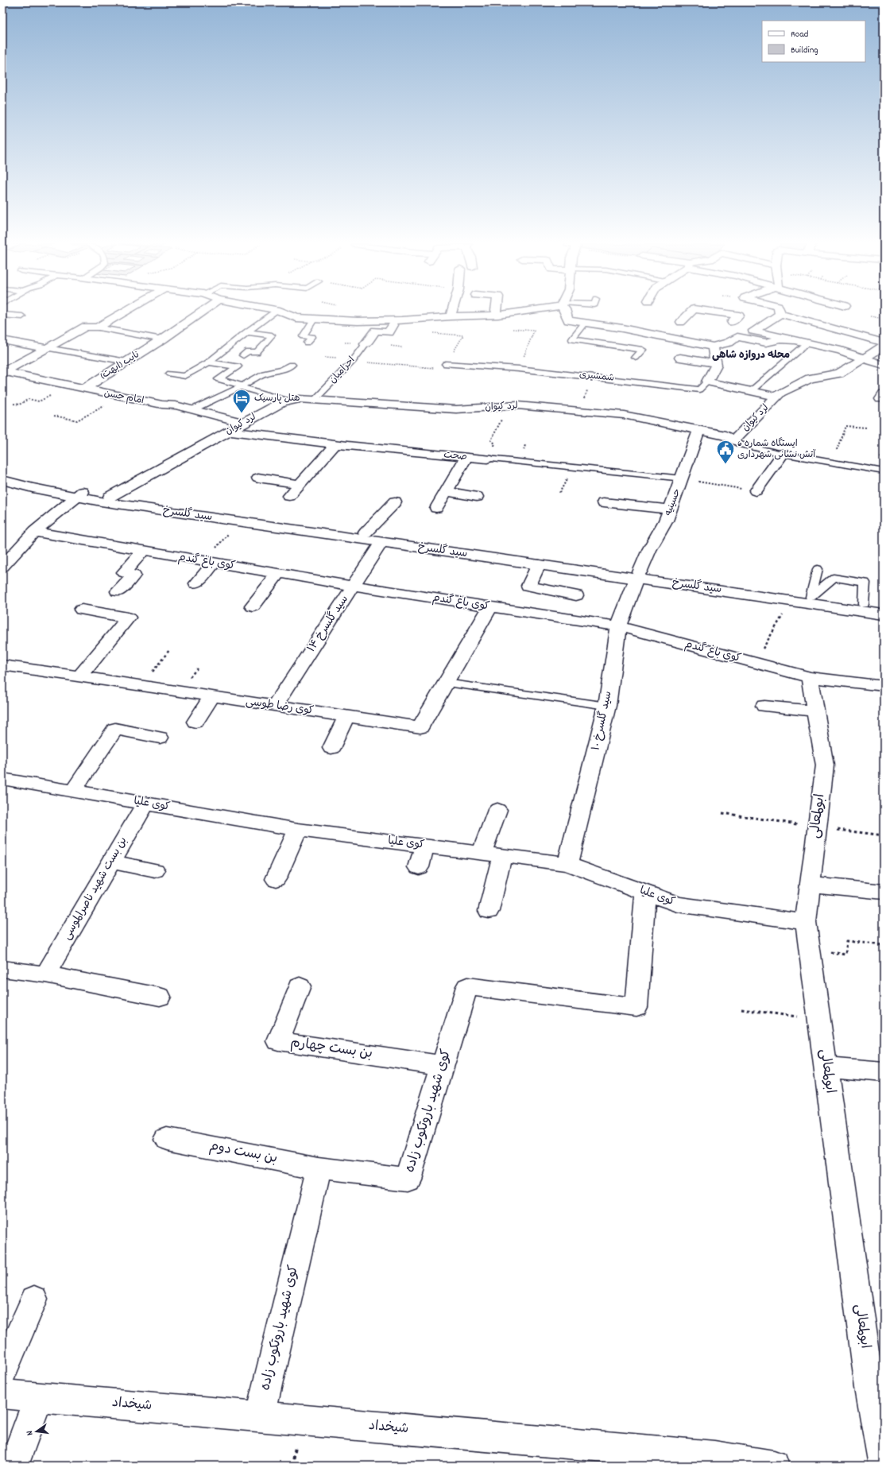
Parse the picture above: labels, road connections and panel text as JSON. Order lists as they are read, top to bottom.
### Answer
{
  "streets": {
    "street": [
      "نایب (ابهت)",
      "احرامیان",
      "امام حسن",
      "لرد کیوان",
      "صحت",
      "حسینیه",
      "سید گلسرخ",
      "کوی باغ گندم",
      "سید گلسرخ ۱۴",
      "کوی رضا طوسی",
      "سید گلسرخ ۱۰",
      "کوی علیا",
      "ابولمعالی",
      "بن بست شهید ناصرالموسی",
      "بن بست چهارم",
      "کوی شهید باروتکوب زاده",
      "بن بست دوم",
      "شیخداد"
    ],
    "lane": ["شمشیری"]
  },
  "crossings": [
    ["نایب (ابهت)", "امام حسن"],
    ["احرامیان", "لرد کیوان"],
    ["امام حسن", "لرد کیوان"],
    ["لرد کیوان", "صحت"],
    ["لرد کیوان", "حسینیه"],
    ["لرد کیوان", "سید گلسرخ"],
    ["صحت", "حسینیه"],
    ["حسینیه", "سید گلسرخ"],
    ["حسینیه", "سید گلسرخ ۱۰"],
    ["سید گلسرخ", "سید گلسرخ ۱۴"],
    ["سید گلسرخ", "سید گلسرخ ۱۰"],
    ["کوی باغ گندم", "سید گلسرخ ۱۴"],
    ["کوی باغ گندم", "کوی رضا طوسی"],
    ["کوی باغ گندم", "سید گلسرخ ۱۰"],
    ["کوی باغ گندم", "ابولمعالی"],
    ["سید گلسرخ ۱۴", "کوی رضا طوسی"],
    ["سید گلسرخ ۱۰", "کوی علیا"],
    ["کوی علیا", "ابولمعالی"],
    ["کوی علیا", "بن بست شهید ناصرالموسی"],
    ["کوی علیا", "کوی شهید باروتکوب زاده"],
    ["بن بست چهارم", "کوی شهید باروتکوب زاده"],
    ["کوی شهید باروتکوب زاده", "بن بست دوم"],
    ["کوی شهید باروتکوب زاده", "شیخداد"]
  ],
  "districts": ["محله دروازه شاهی"],
  "places": {
    "hotel": ["هتل پارسیک"],
    "public building": ["ایستگاه شماره 6 آتش نشانی شهرداری"]
  },
  "legend": ["Road", "Building"],
  "north": "left"
}
